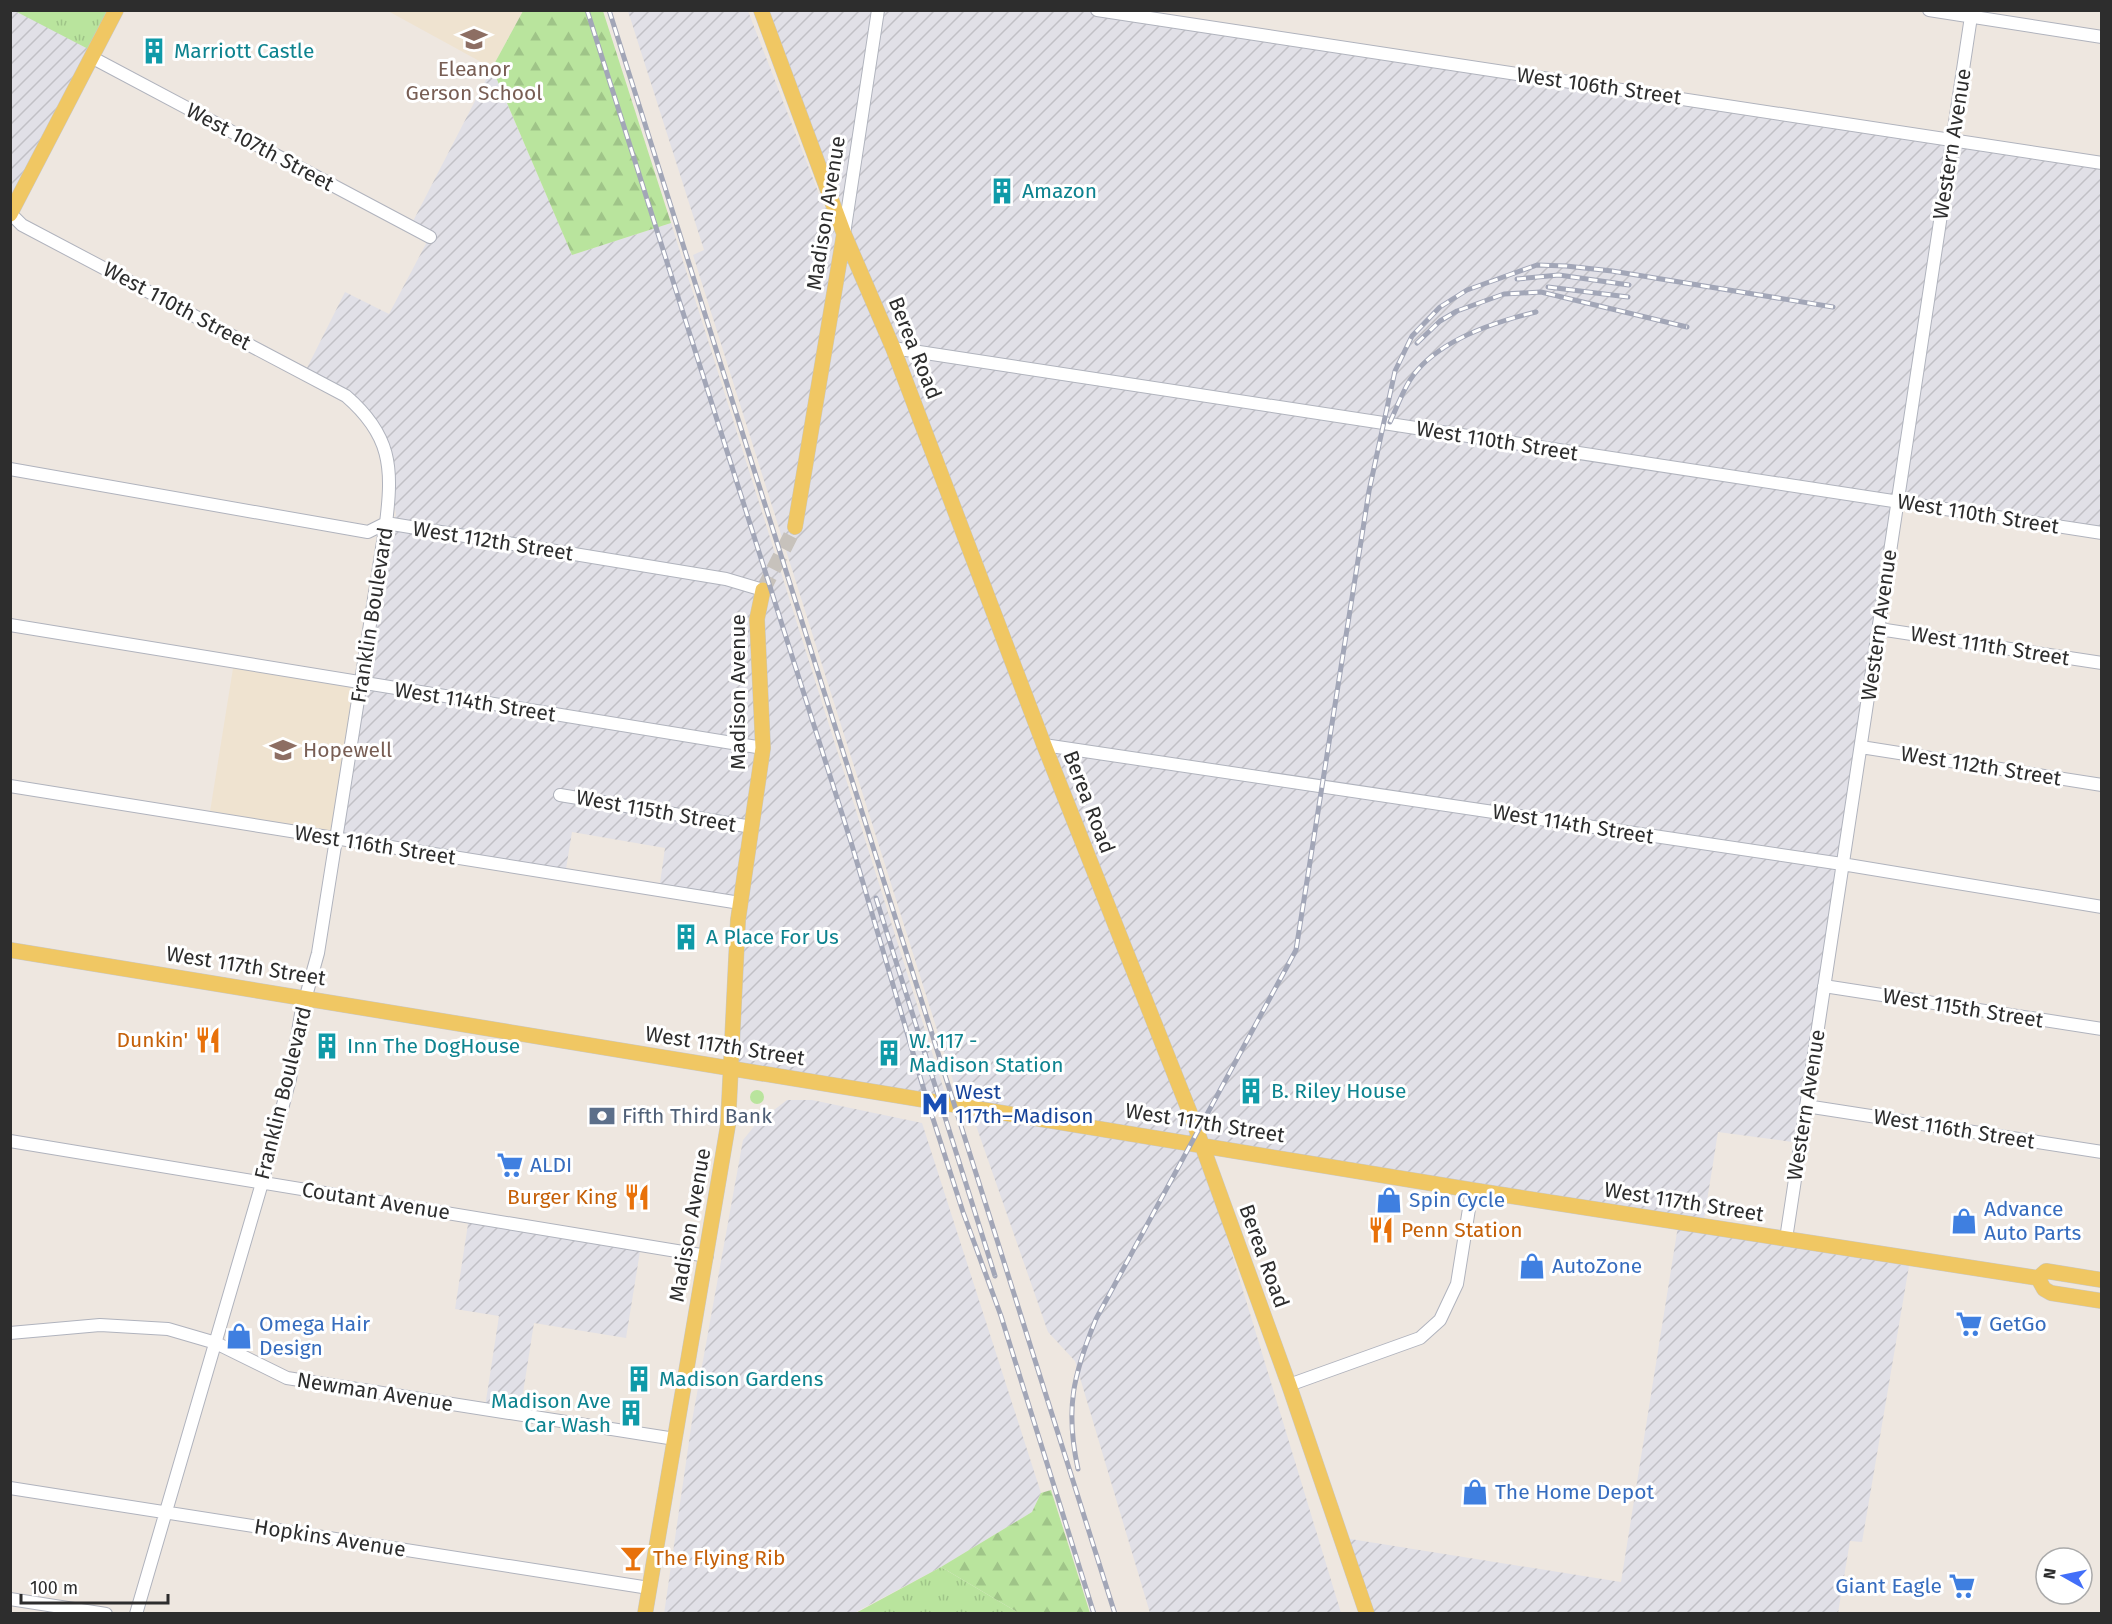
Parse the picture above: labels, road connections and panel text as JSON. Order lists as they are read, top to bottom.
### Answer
{
  "streets": {
    "main road": ["Madison Avenue", "Berea Road", "West 117th Street"],
    "street": [
      "West 106th Street",
      "Western Avenue",
      "West 107th Street",
      "West 110th Street",
      "West 112th Street",
      "Franklin Boulevard",
      "West 111th Street",
      "West 114th Street",
      "West 115th Street",
      "West 116th Street",
      "Coutant Avenue",
      "Newman Avenue",
      "Hopkins Avenue"
    ]
  },
  "crossings": [
    ["West 106th Street", "Western Avenue"],
    ["Western Avenue", "West 110th Street"],
    ["Western Avenue", "West 112th Street"],
    ["Western Avenue", "West 111th Street"],
    ["Western Avenue", "West 114th Street"],
    ["Western Avenue", "West 115th Street"],
    ["Western Avenue", "West 116th Street"],
    ["Western Avenue", "West 117th Street"],
    ["Madison Avenue", "Berea Road"],
    ["Madison Avenue", "West 112th Street"],
    ["Madison Avenue", "West 114th Street"],
    ["Madison Avenue", "West 115th Street"],
    ["Madison Avenue", "West 116th Street"],
    ["Madison Avenue", "West 117th Street"],
    ["Madison Avenue", "Coutant Avenue"],
    ["Madison Avenue", "Newman Avenue"],
    ["Madison Avenue", "Hopkins Avenue"],
    ["West 110th Street", "Berea Road"],
    ["West 110th Street", "Franklin Boulevard"],
    ["Berea Road", "West 114th Street"],
    ["Berea Road", "West 117th Street"],
    ["West 112th Street", "Franklin Boulevard"],
    ["Franklin Boulevard", "West 114th Street"],
    ["Franklin Boulevard", "West 116th Street"],
    ["Franklin Boulevard", "West 117th Street"],
    ["Franklin Boulevard", "Coutant Avenue"],
    ["Franklin Boulevard", "Newman Avenue"],
    ["Franklin Boulevard", "Hopkins Avenue"]
  ],
  "places": {
    "school or university": ["Eleanor Gerson School", "Hopewell"],
    "building": [
      "Marriott Castle",
      "Amazon",
      "A Place For Us",
      "Inn The DogHouse",
      "W. 117 - Madison Station",
      "B. Riley House",
      "Madison Gardens",
      "Madison Ave Car Wash"
    ],
    "restaurant": ["Dunkin'", "Burger King", "Penn Station"],
    "metro station": ["West 117th–Madison"],
    "bank": ["Fifth Third Bank"],
    "supermarket": ["ALDI", "GetGo", "Giant Eagle"],
    "shop": [
      "Spin Cycle",
      "Advance Auto Parts",
      "AutoZone",
      "Omega Hair Design",
      "The Home Depot"
    ],
    "bar": ["The Flying Rib"]
  },
  "scale_bar": "100 m",
  "north": "left"
}
